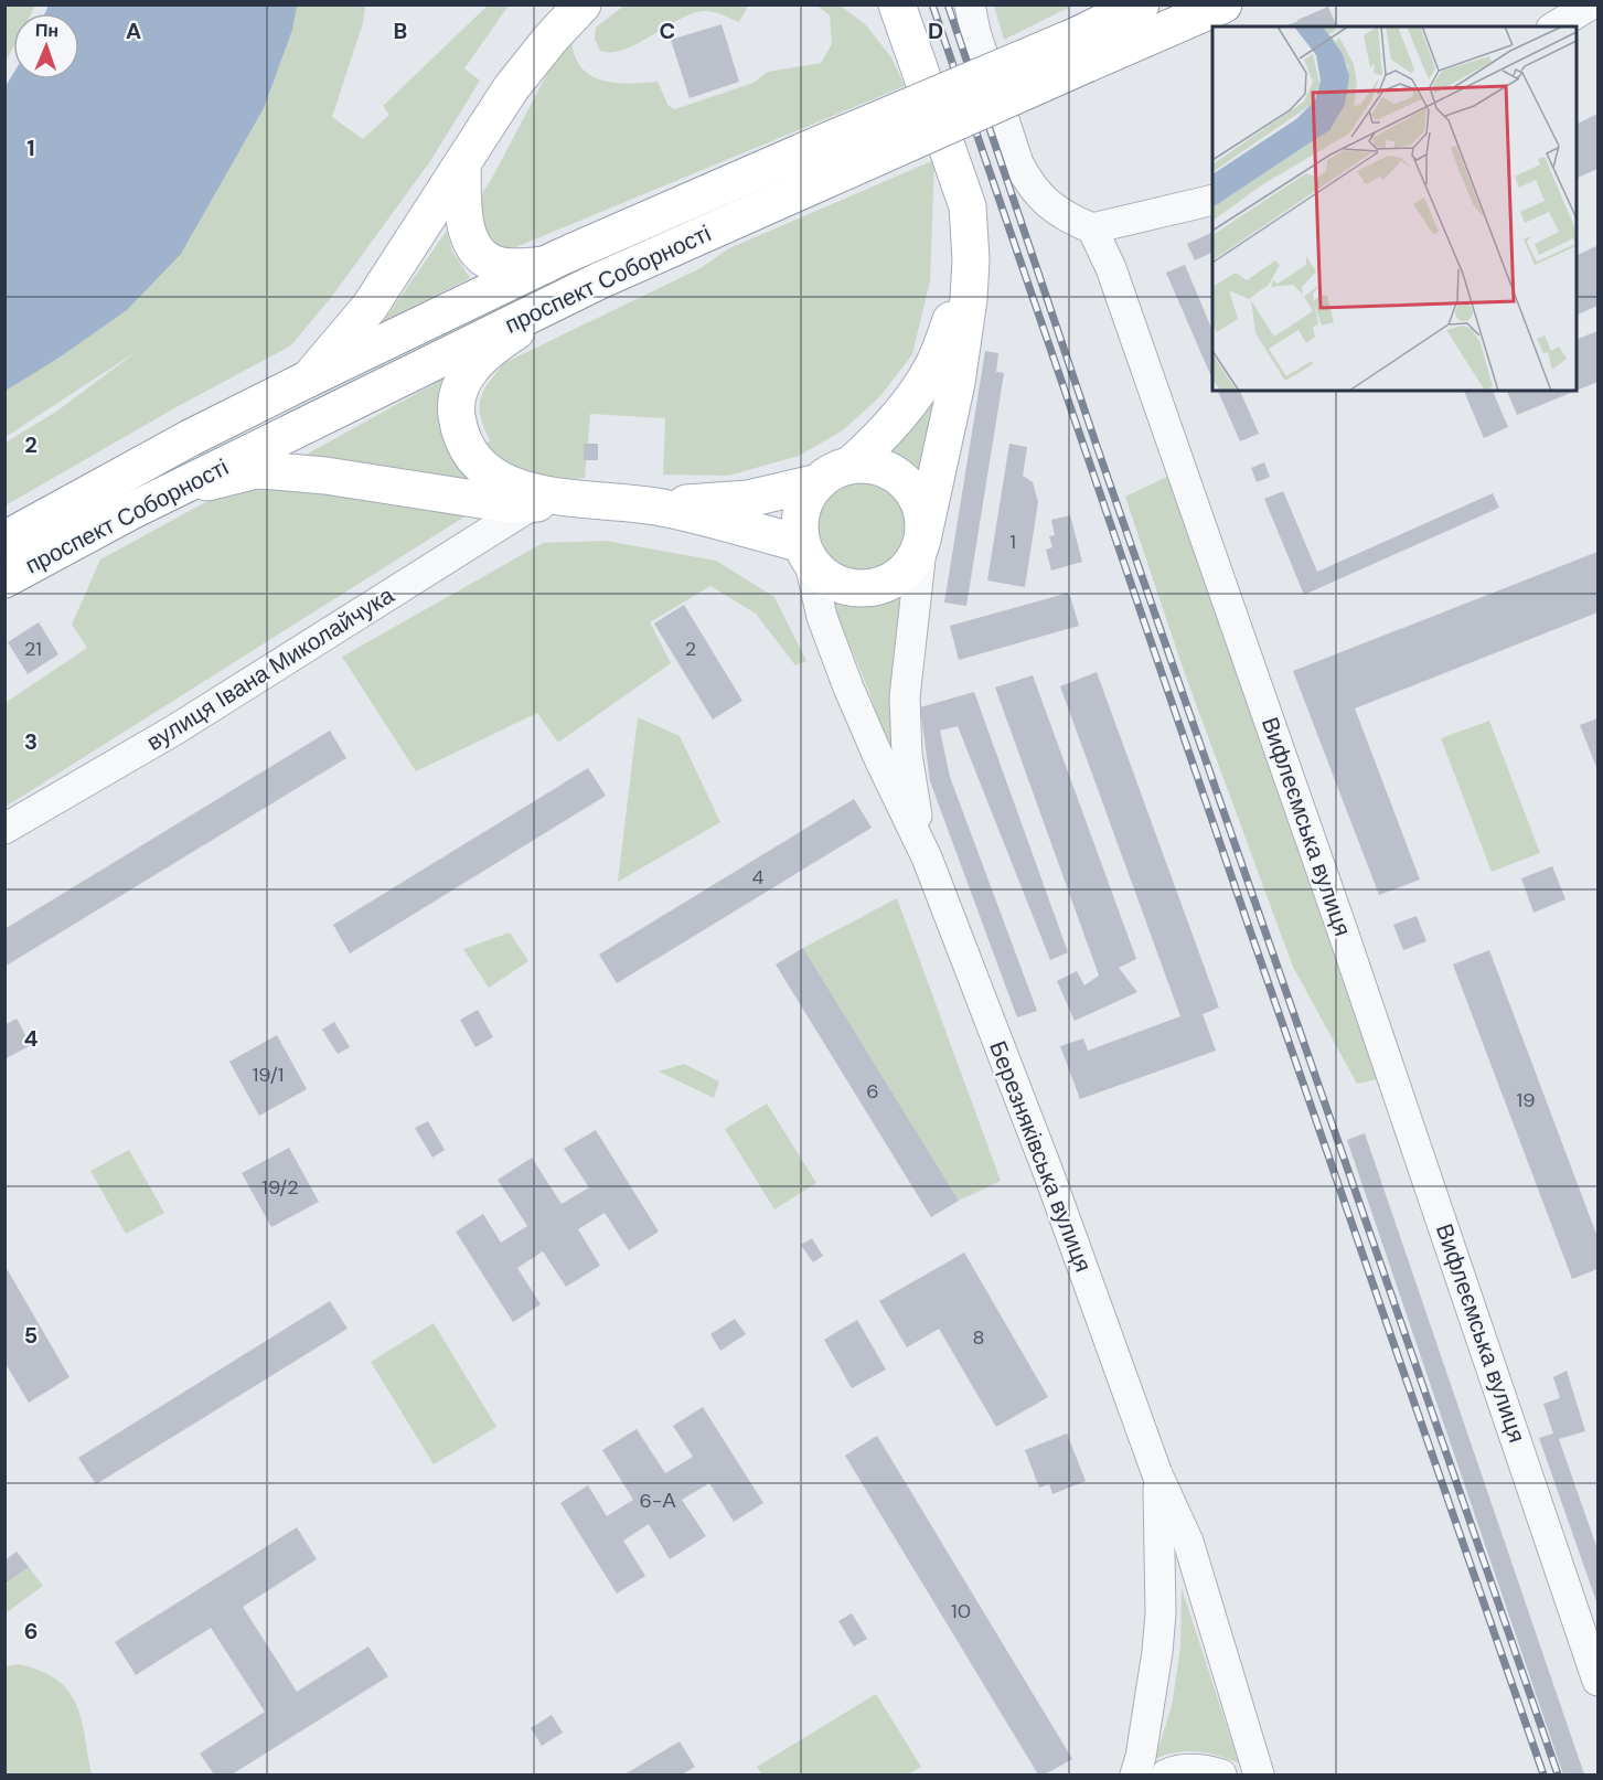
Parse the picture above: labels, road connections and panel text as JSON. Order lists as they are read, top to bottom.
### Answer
{
  "streets": {
    "main road": ["проспект Соборності", "вулиця Івана Миколайчука"],
    "street": ["Вифлеємська вулиця", "Березняківська вулиця"]
  },
  "crossings": [
    ["проспект Соборності", "вулиця Івана Миколайчука"],
    ["вулиця Івана Миколайчука", "Березняківська вулиця"]
  ],
  "house_numbers": [
    "1",
    "21",
    "2",
    "4",
    "19/1",
    "6",
    "19",
    "19/2",
    "8",
    "6-А",
    "10"
  ],
  "north": "top",
  "grid": {
    "columns": [
      "A",
      "B",
      "C",
      "D"
    ],
    "rows": [
      "1",
      "2",
      "3",
      "4",
      "5",
      "6"
    ]
  }
}
